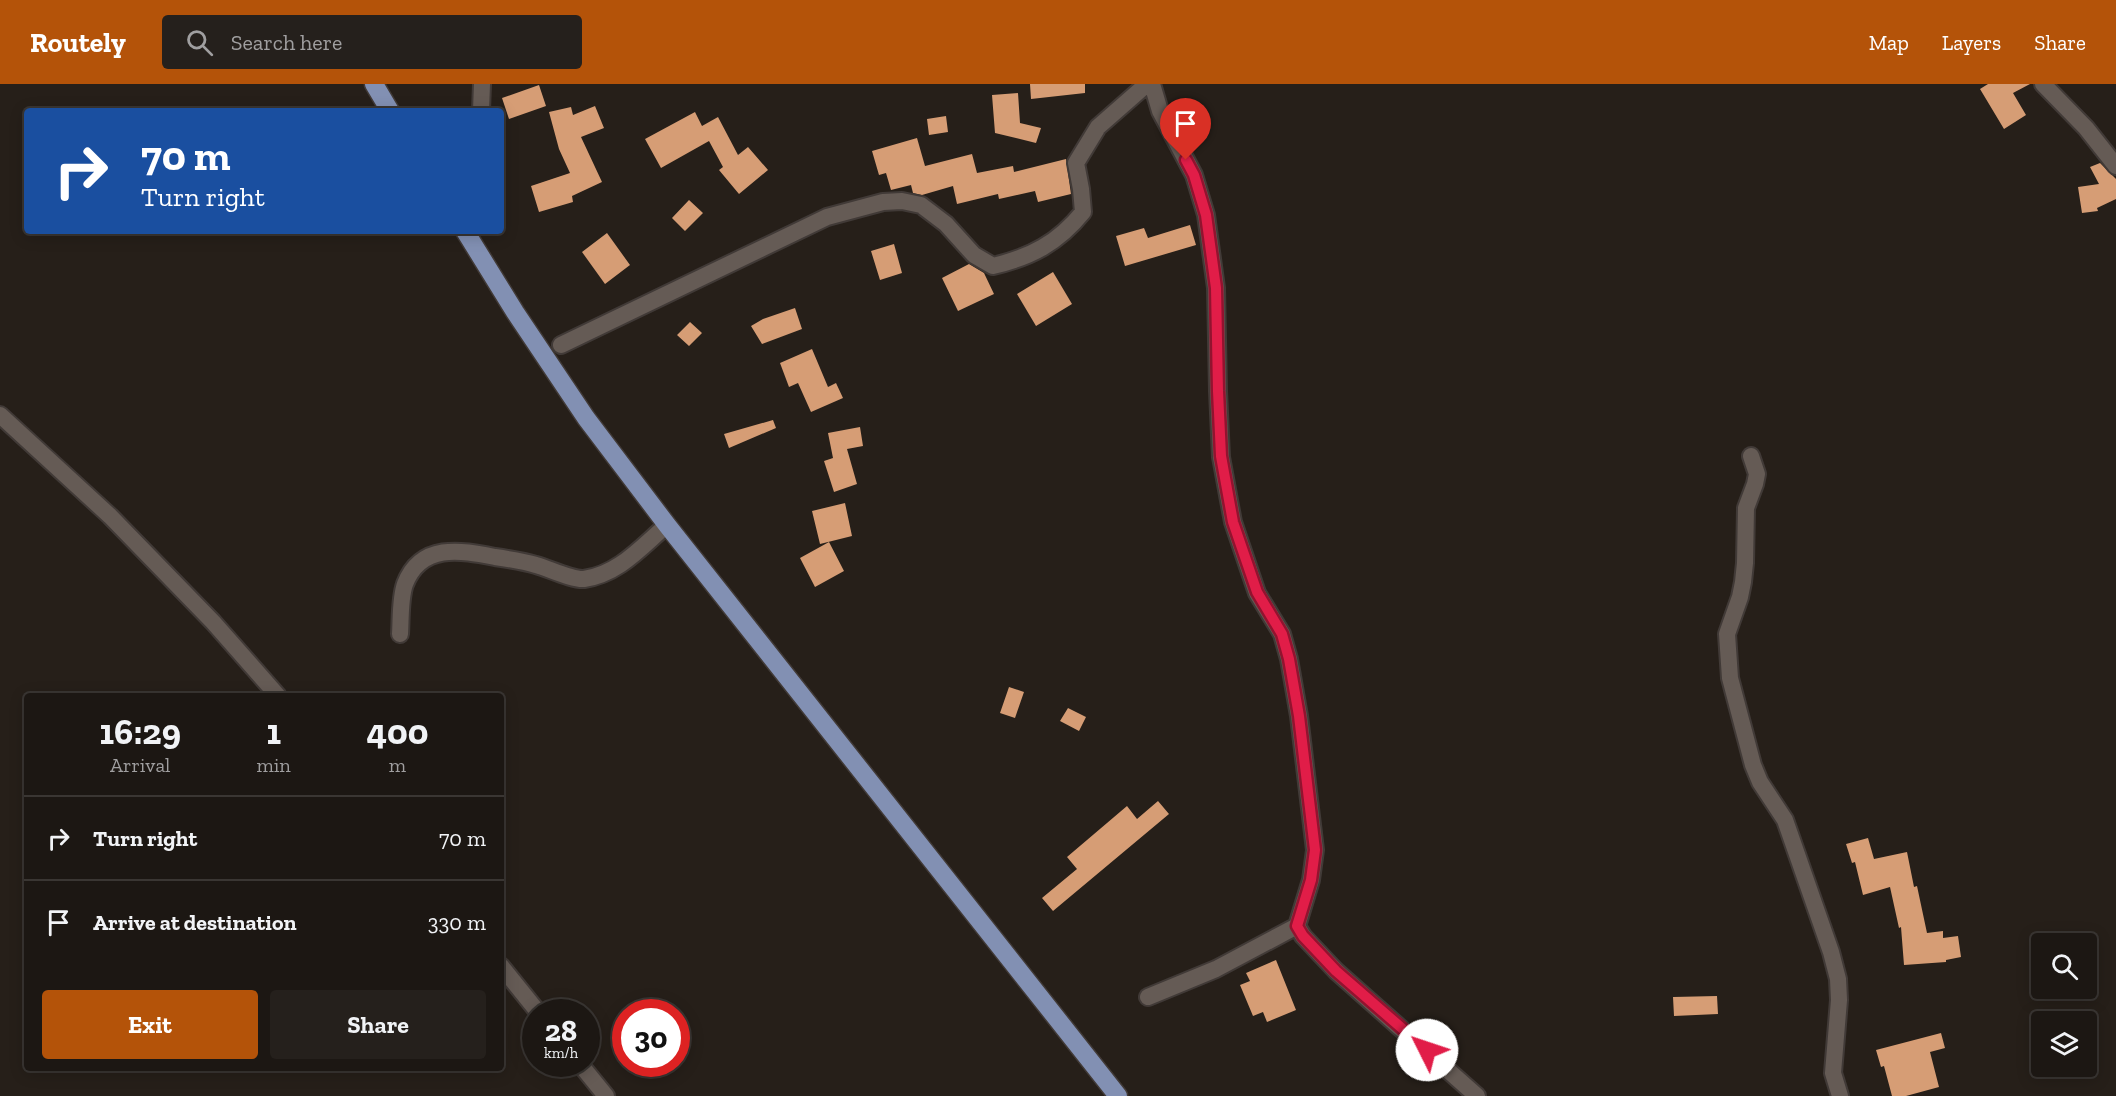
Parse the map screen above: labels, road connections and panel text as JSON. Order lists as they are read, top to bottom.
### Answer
{
  "page": {
    "header": "Routely",
    "search": "Search here",
    "nav": ["Map", "Layers", "Share"],
    "turn": ["70 m", "Turn right"],
    "eta": [
      "16:29",
      "Arrival",
      "1",
      "min",
      "400",
      "m"
    ],
    "list": [
      {
        "name": "Turn right",
        "value": "70 m"
      },
      {
        "name": "Arrive at destination",
        "value": "330 m"
      }
    ],
    "buttons": ["Exit", "Share"],
    "speed": "28 km/h",
    "limit": "30"
  }
}
